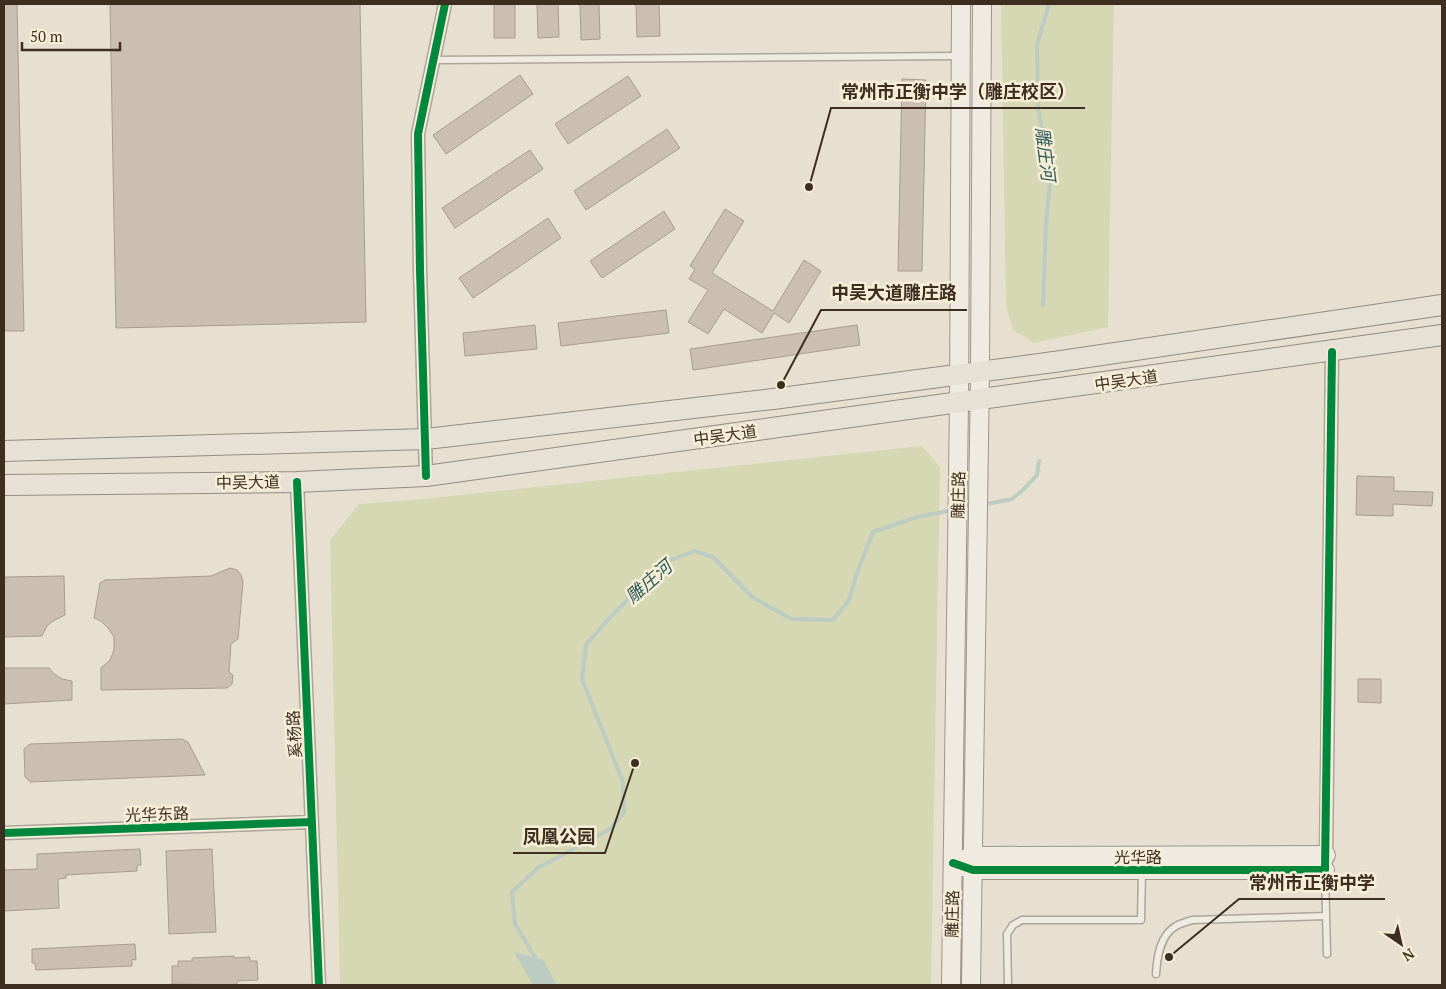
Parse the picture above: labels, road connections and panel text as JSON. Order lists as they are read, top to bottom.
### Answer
{
  "streets": {
    "main road": ["中吴大道", "雕庄路", "光华路"],
    "street": ["奚杨路", "光华东路"]
  },
  "crossings": [
    ["中吴大道", "雕庄路"],
    ["中吴大道", "奚杨路"],
    ["雕庄路", "光华路"],
    ["奚杨路", "光华东路"]
  ],
  "water": ["雕庄河"],
  "places": [
    "常州市正衡中学（雕庄校区）",
    "中吴大道雕庄路",
    "凤凰公园",
    "常州市正衡中学"
  ],
  "scale_bar": "50 m",
  "north": "bottom right"
}
